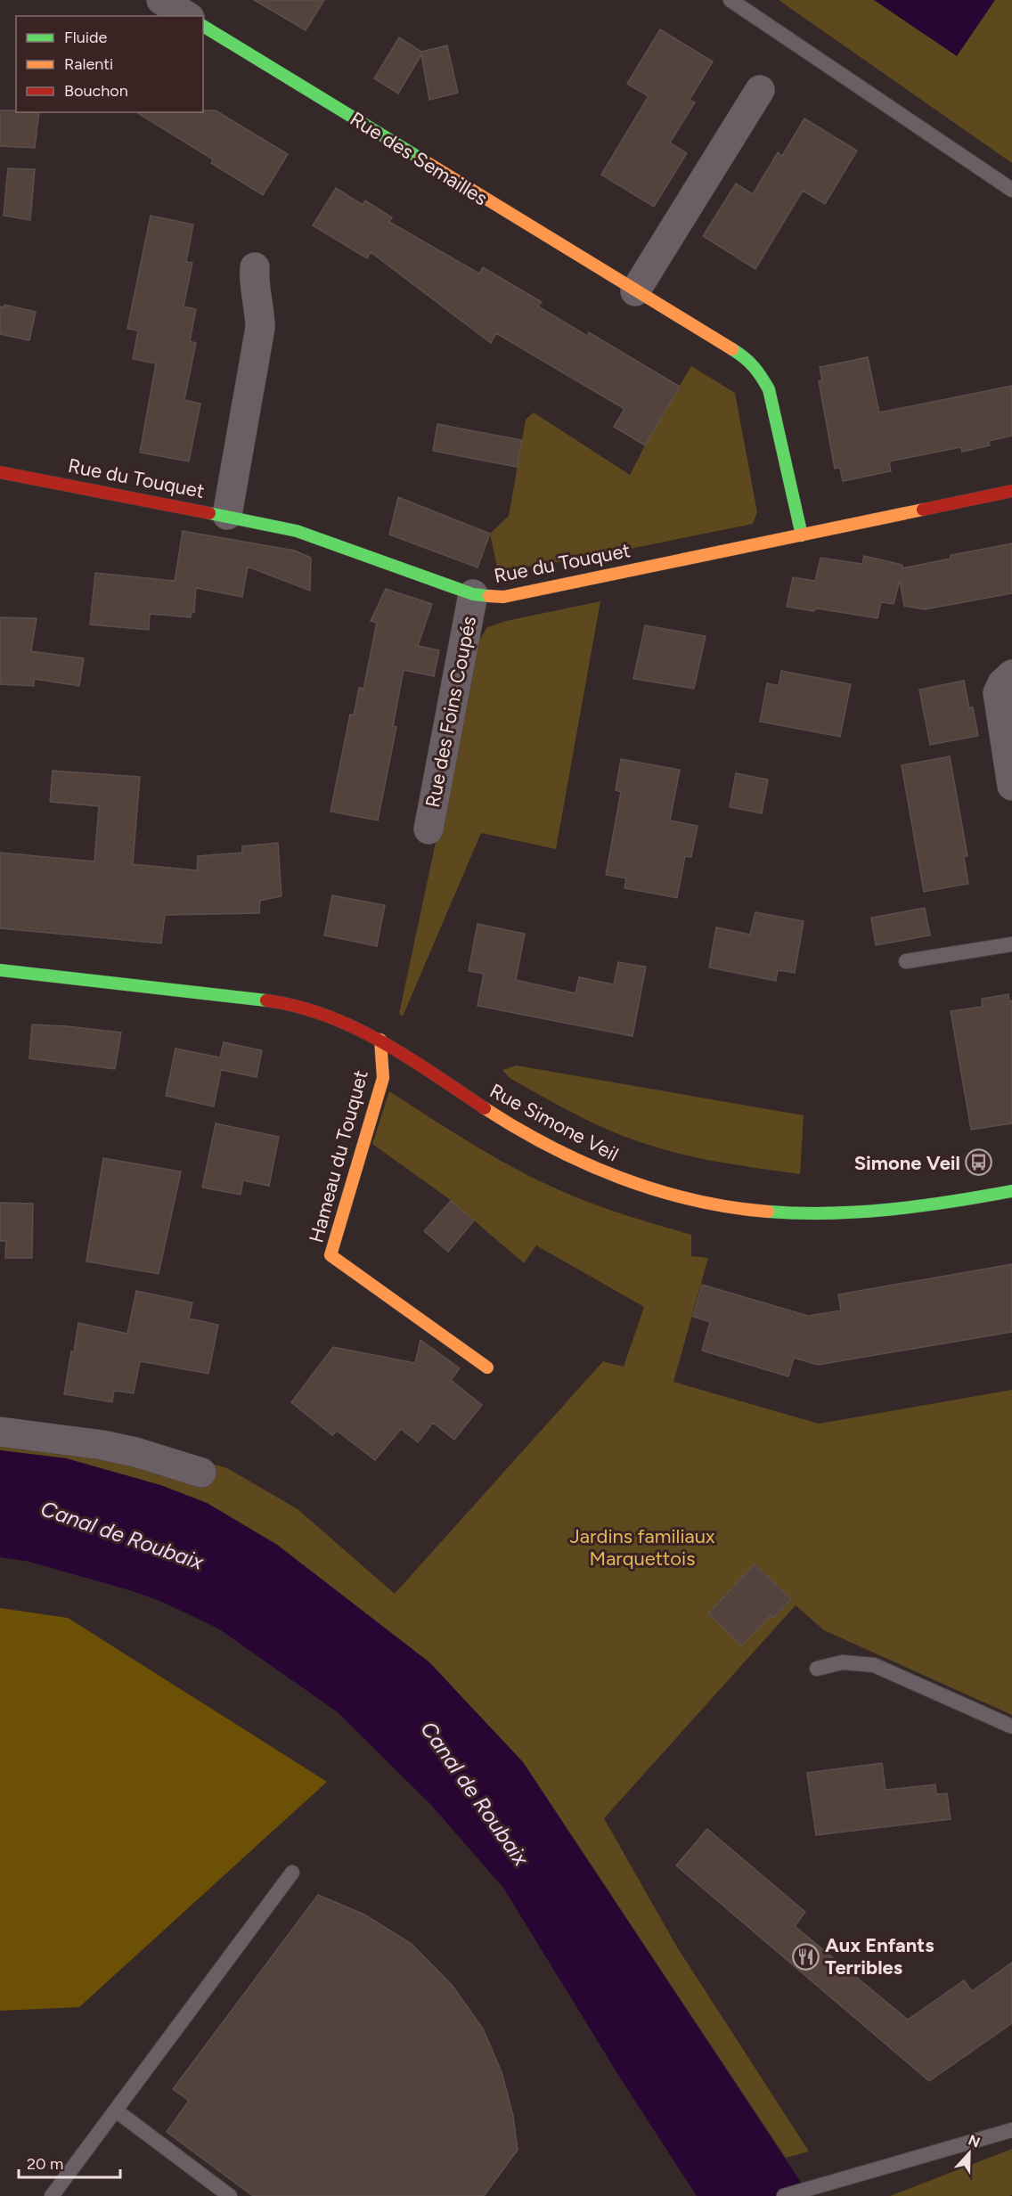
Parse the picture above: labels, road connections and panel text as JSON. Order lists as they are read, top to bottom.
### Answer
{
  "streets": {
    "street": [
      "Rue des Semailles",
      "Rue du Touquet",
      "Rue des Foins Coupés",
      "Rue Simone Veil",
      "Hameau du Touquet"
    ]
  },
  "crossings": [
    ["Rue des Semailles", "Rue du Touquet"],
    ["Rue du Touquet", "Rue des Foins Coupés"],
    ["Rue Simone Veil", "Hameau du Touquet"]
  ],
  "water": ["Canal de Roubaix"],
  "parks": ["Jardins familiaux Marquettois"],
  "places": {
    "bus stop": ["Simone Veil"],
    "restaurant": ["Aux Enfants Terribles"]
  },
  "legend": ["Fluide", "Ralenti", "Bouchon"],
  "scale_bar": "20 m",
  "north": "top"
}
